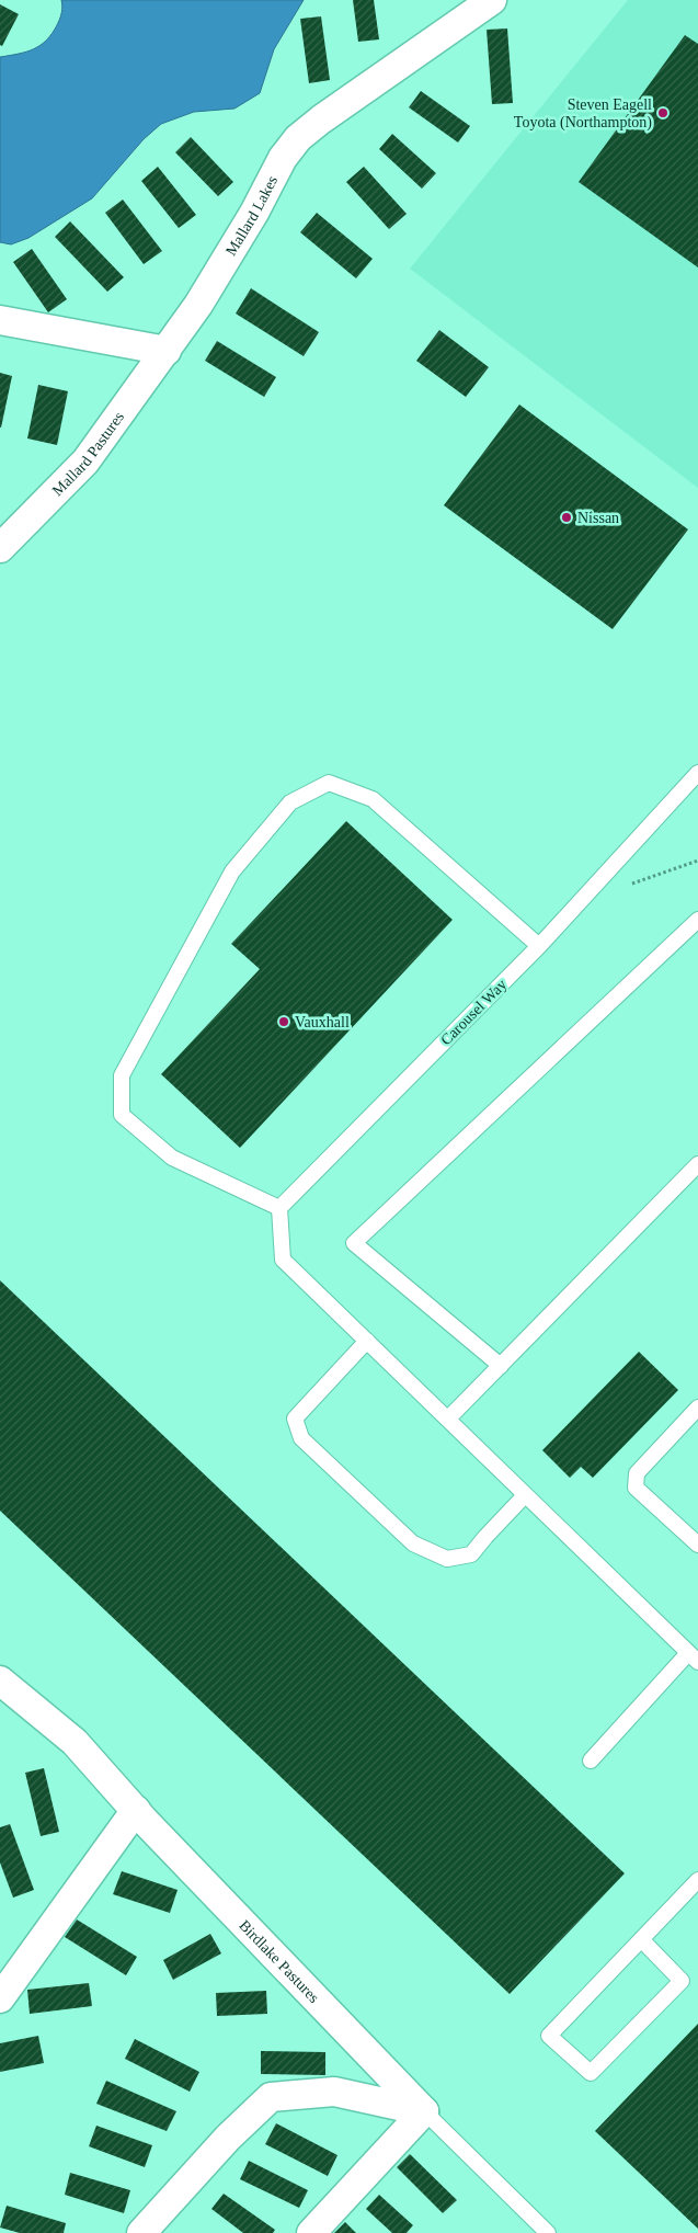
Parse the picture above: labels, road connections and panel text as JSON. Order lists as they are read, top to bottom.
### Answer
{
  "streets": {
    "street": ["Mallard Lakes", "Mallard Pastures", "Birdlake Pastures"],
    "lane": ["Carousel Way"]
  },
  "crossings": [
    ["Mallard Lakes", "Mallard Pastures"]
  ],
  "places": ["Steven Eagell Toyota (Northampton)", "Nissan", "Vauxhall"]
}
